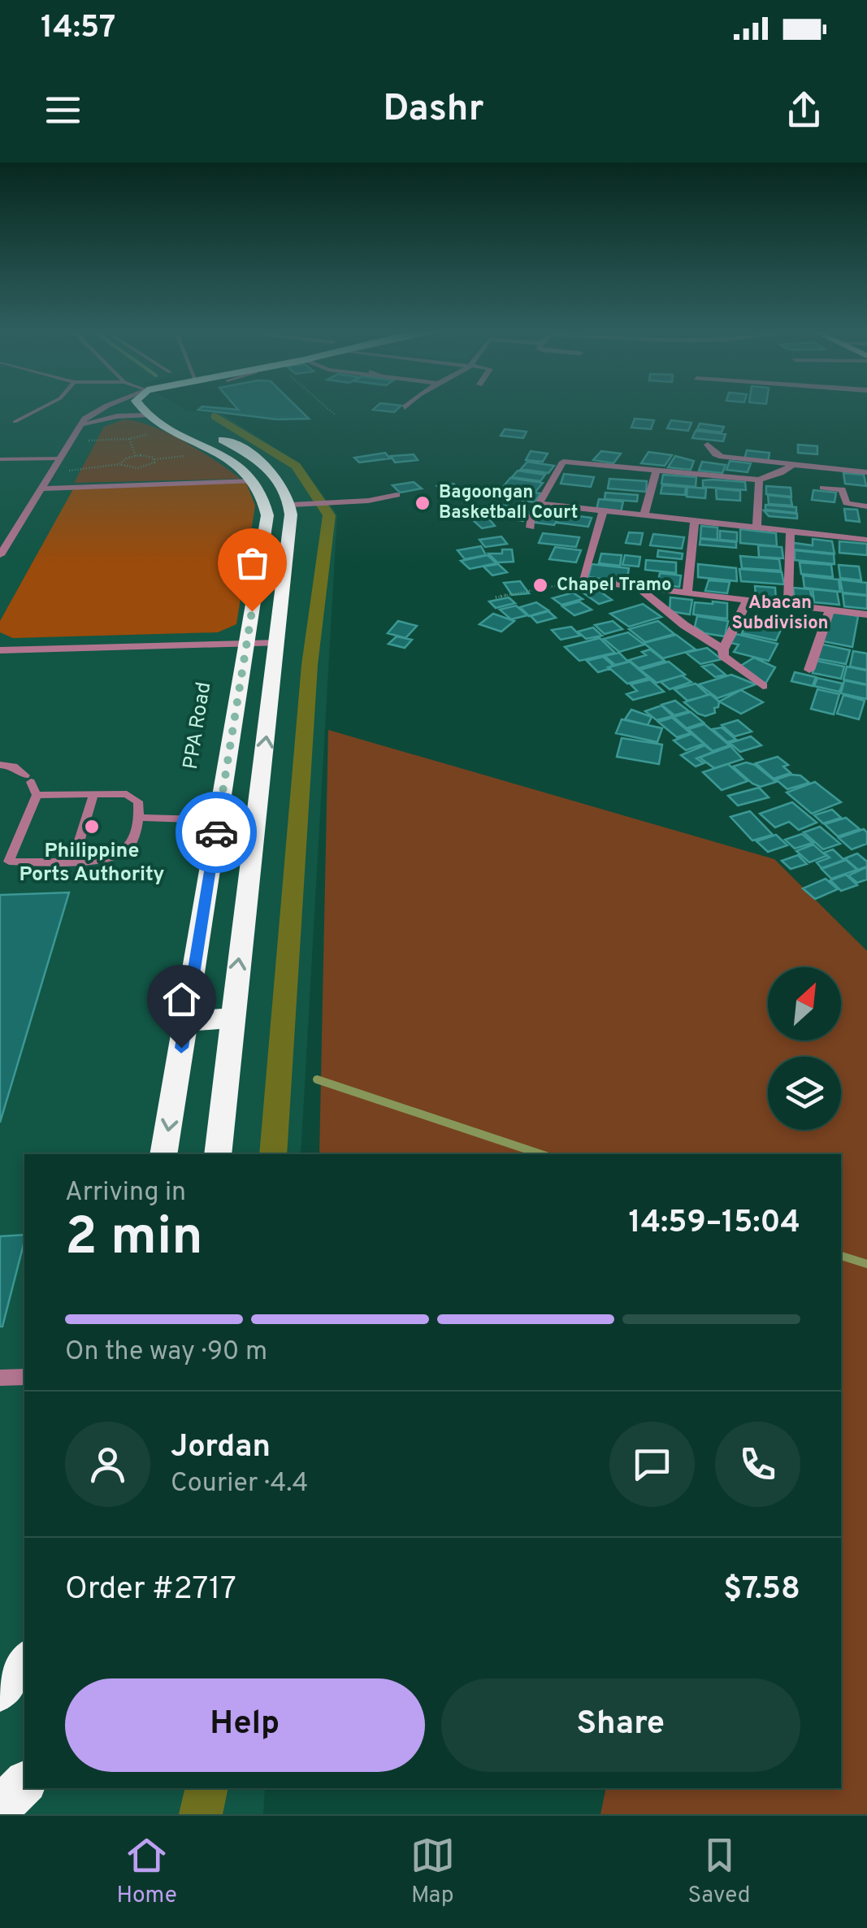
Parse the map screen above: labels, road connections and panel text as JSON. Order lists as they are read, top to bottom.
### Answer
{
  "streets": {
    "highway": ["PPA Road"]
  },
  "districts": ["Abacan Subdivision"],
  "places": ["Bagoongan Basketball Court", "Chapel Tramo", "Philippine Ports Authority"],
  "north": "top right",
  "page": {
    "status": "14:57",
    "header": "Dashr",
    "heading": ["2 min", "Arriving in", "14:59–15:04"],
    "panel": [
      "Jordan",
      "Courier · 4.4",
      "Order #2717",
      "$7.58"
    ],
    "bar": "On the way · 90 m",
    "buttons": ["Help", "Share"],
    "tabs": ["Home", "Map", "Saved"]
  }
}
